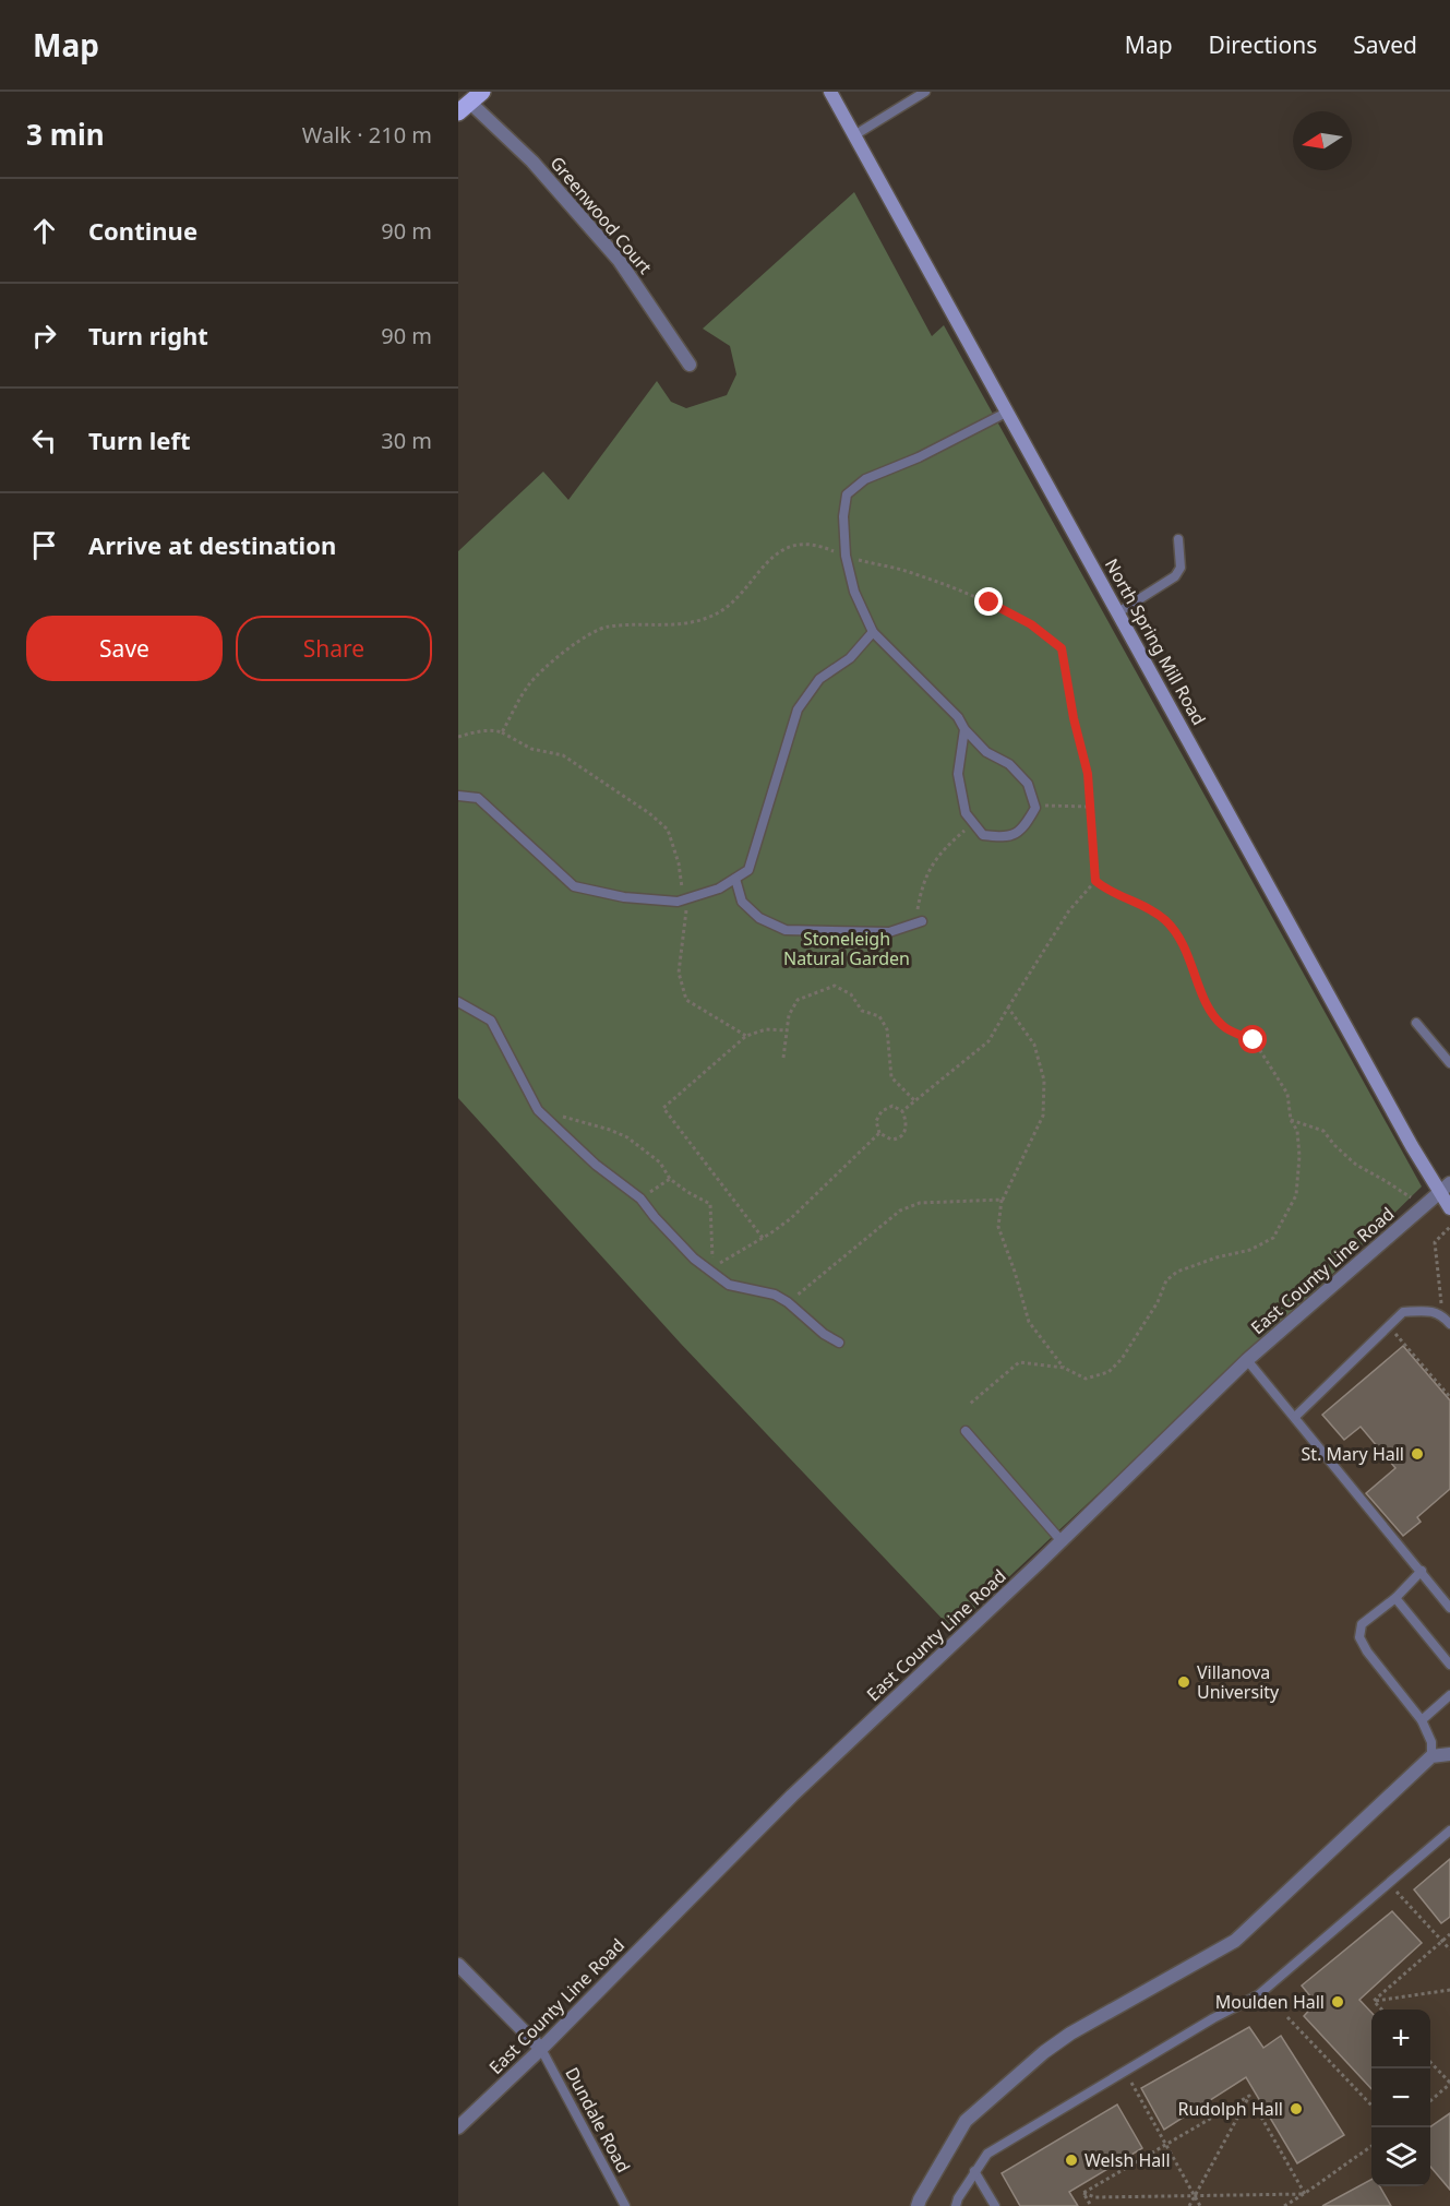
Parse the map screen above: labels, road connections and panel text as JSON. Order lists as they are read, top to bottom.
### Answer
{
  "streets": {
    "main road": ["North Spring Mill Road"],
    "street": ["Greenwood Court", "East County Line Road"],
    "lane": ["Dundale Road"]
  },
  "crossings": [
    ["North Spring Mill Road", "East County Line Road"],
    ["East County Line Road", "Dundale Road"]
  ],
  "parks": ["Stoneleigh Natural Garden"],
  "places": [
    "St. Mary Hall",
    "Villanova University",
    "Moulden Hall",
    "Rudolph Hall",
    "Welsh Hall"
  ],
  "north": "left",
  "page": {
    "header": "Map",
    "nav": ["Map", "Directions", "Saved"],
    "heading": ["3 min", "Walk · 210 m"],
    "list": [
      ["Continue", "90 m"],
      ["Turn right", "90 m"],
      ["Turn left", "30 m"],
      "Arrive at destination"
    ],
    "buttons": ["Save", "Share"],
    "map_buttons": ["+", "−"]
  }
}
